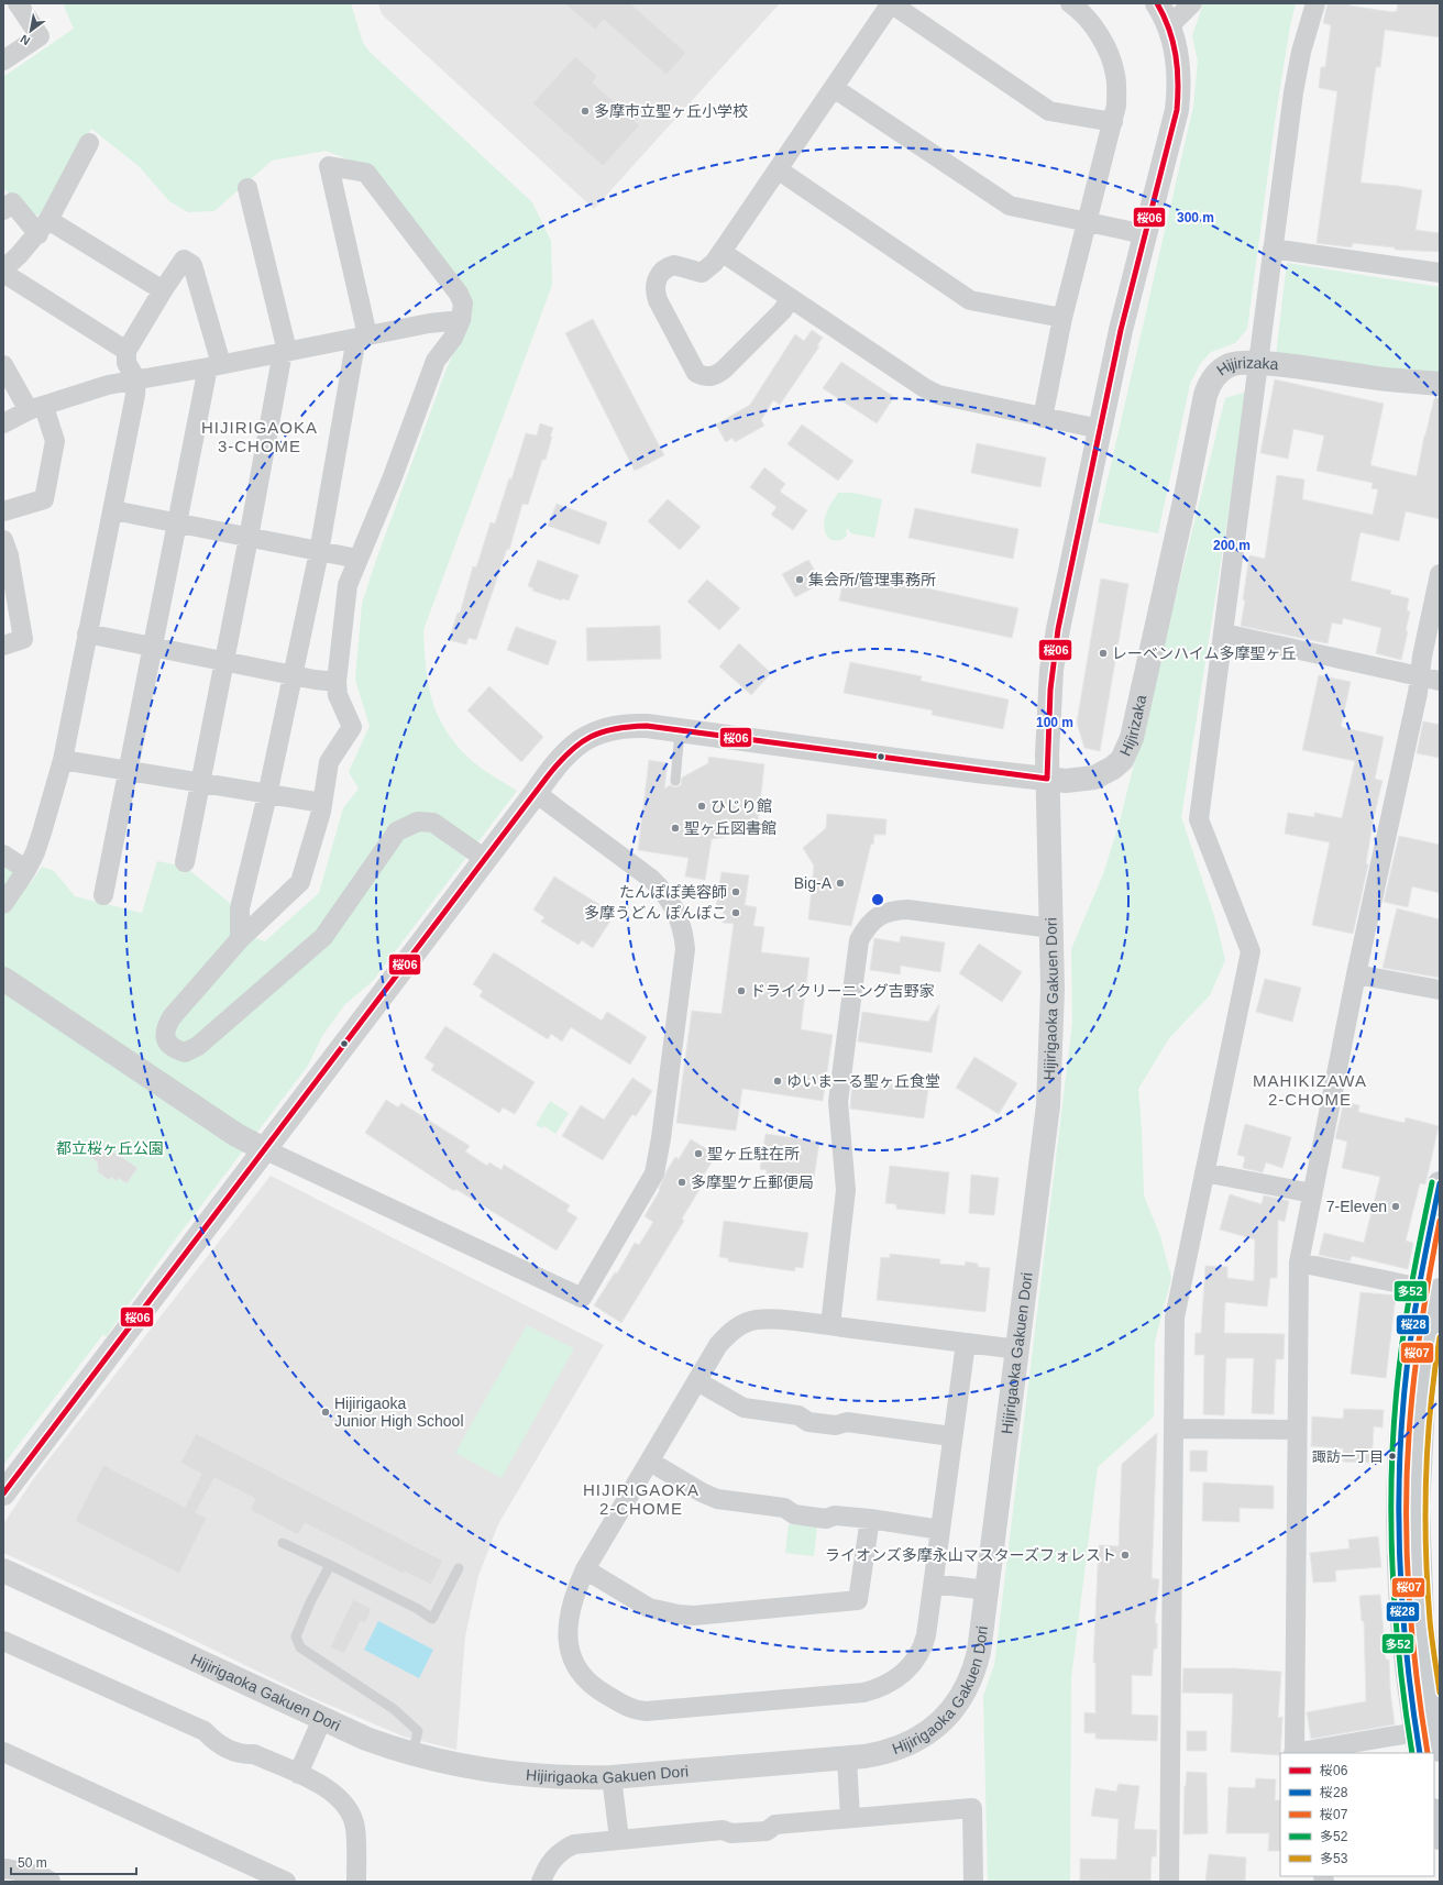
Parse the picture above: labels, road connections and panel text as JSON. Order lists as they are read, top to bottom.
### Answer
{
  "streets": {
    "street": ["Hijirizaka", "Hijirigaoka Gakuen Dori"]
  },
  "crossings": [
    ["Hijirizaka", "Hijirigaoka Gakuen Dori"]
  ],
  "districts": ["HIJIRIGAOKA 3-CHOME", "MAHIKIZAWA 2-CHOME", "HIJIRIGAOKA 2-CHOME"],
  "parks": ["都立桜ヶ丘公園"],
  "places": [
    "多摩市立聖ヶ丘小学校",
    "集会所/管理事務所",
    "レーベンハイム多摩聖ヶ丘",
    "ひじり館",
    "聖ヶ丘図書館",
    "Big-A",
    "たんぽぽ美容師",
    "多摩うどん ぽんぽこ",
    "ドライクリーニング吉野家",
    "ゆいまーる聖ヶ丘食堂",
    "聖ヶ丘駐在所",
    "多摩聖ケ丘郵便局",
    "7-Eleven",
    "Hijirigaoka Junior High School",
    "諏訪一丁目",
    "ライオンズ多摩永山マスターズフォレスト"
  ],
  "lines": [
    "transit line 桜06",
    "transit line 多52",
    "transit line 桜28",
    "transit line 桜07",
    "transit line 多53"
  ],
  "legend": [
    "桜06",
    "桜28",
    "桜07",
    "多52",
    "多53"
  ],
  "scale_bar": "50 m",
  "north": "bottom left",
  "rings": ["300 m", "200 m", "100 m"]
}
